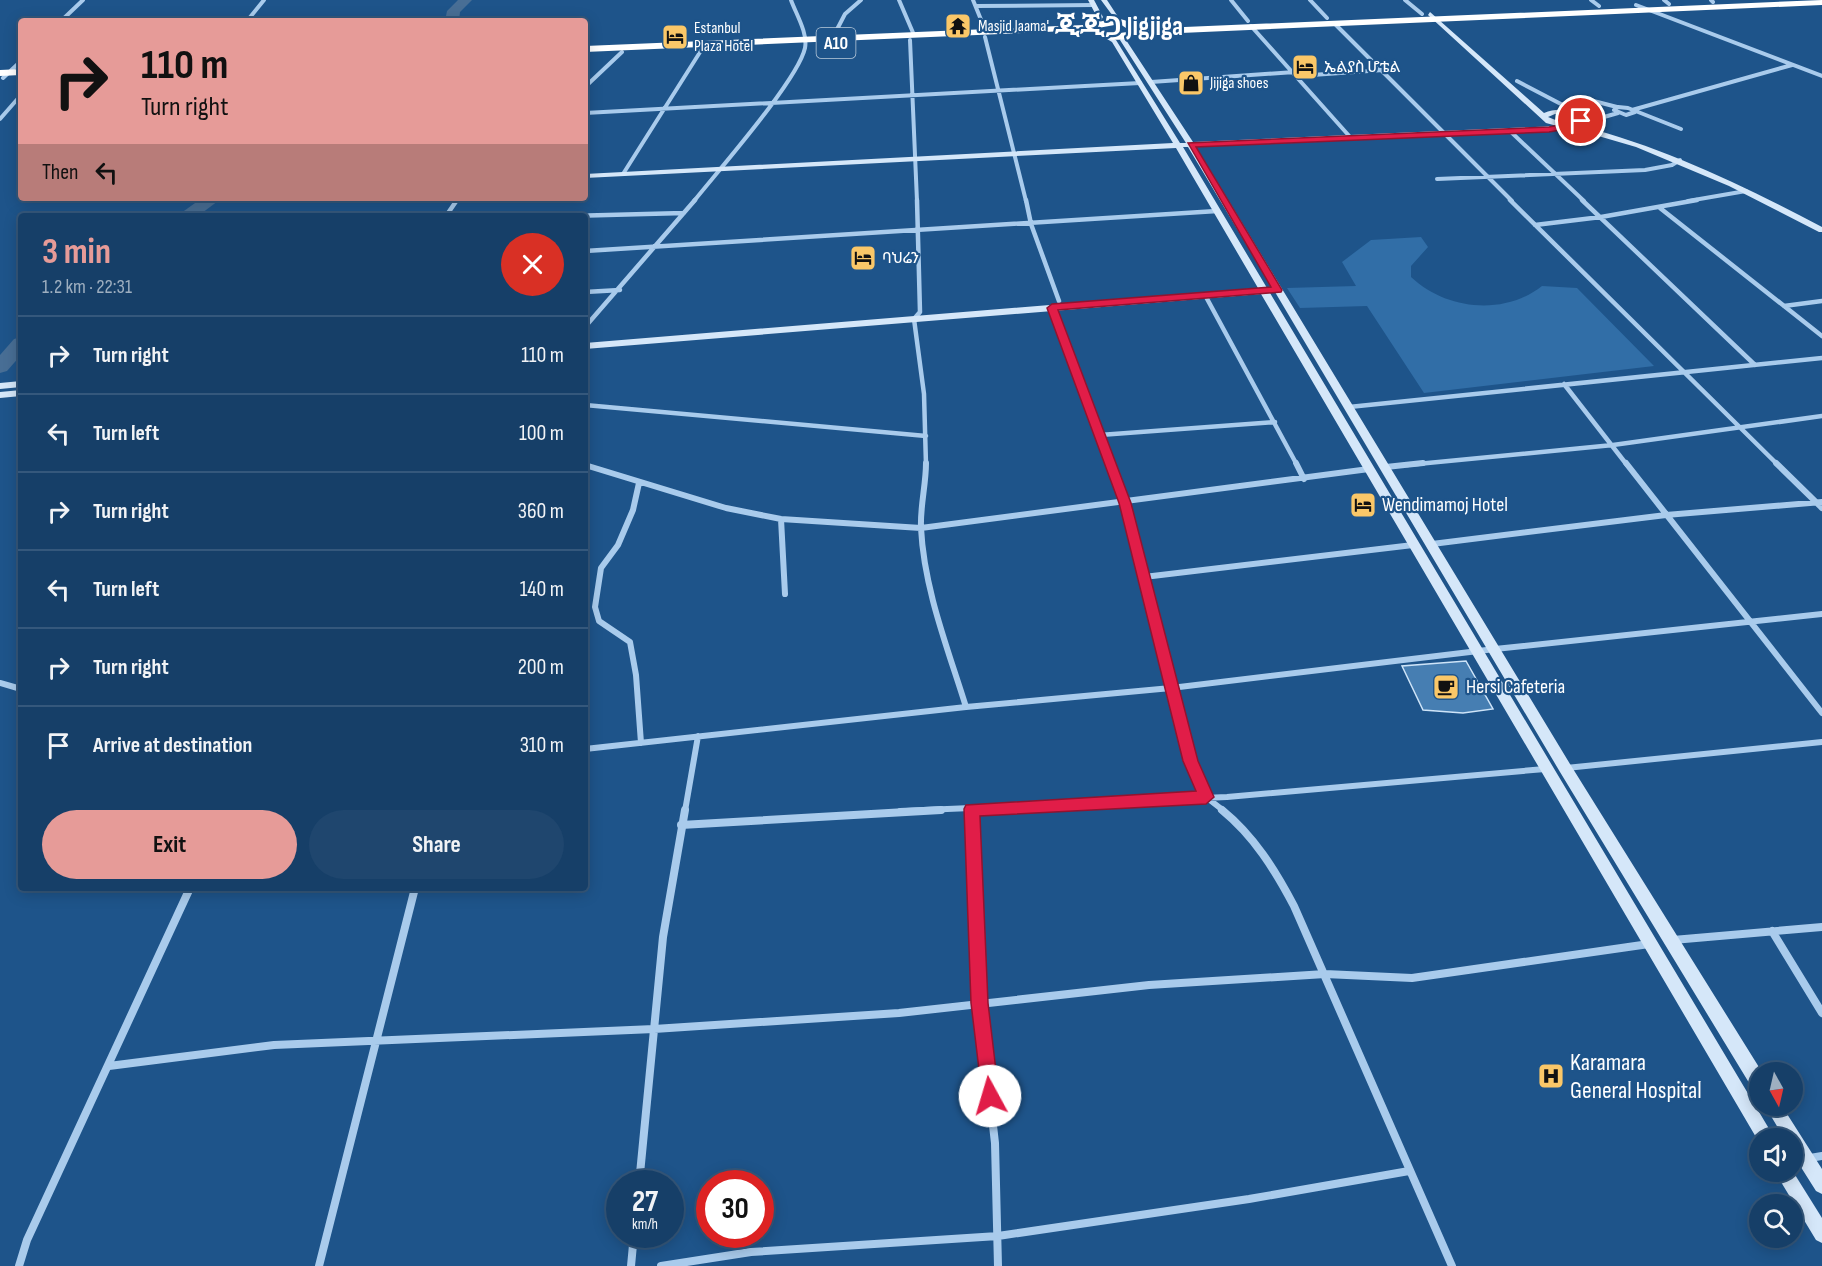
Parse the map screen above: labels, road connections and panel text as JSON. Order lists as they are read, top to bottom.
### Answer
{
  "streets": {
    "highway": ["A10"]
  },
  "districts": ["ጂጂጋ Jigjiga"],
  "places": {
    "temple": ["Masjid Jaama'"],
    "hotel": [
      "Estanbul Plaza Hotel",
      "ኤልያስ ሆቴል",
      "ባህሬን",
      "Wendimamoj Hotel"
    ],
    "shop": ["Jijiga shoes"],
    "cafe": ["Hersi Cafeteria"],
    "hospital": ["Karamara General Hospital"]
  },
  "north": "bottom",
  "page": {
    "turn": ["110 m", "Turn right"],
    "then": "Then",
    "heading": ["3 min", "1.2 km · 22:31"],
    "list": [
      {
        "name": "Turn right",
        "value": "110 m"
      },
      {
        "name": "Turn left",
        "value": "100 m"
      },
      {
        "name": "Turn right",
        "value": "360 m"
      },
      {
        "name": "Turn left",
        "value": "140 m"
      },
      {
        "name": "Turn right",
        "value": "200 m"
      },
      {
        "name": "Arrive at destination",
        "value": "310 m"
      }
    ],
    "buttons": ["Exit", "Share"],
    "speed": "27 km/h",
    "limit": "30"
  }
}
